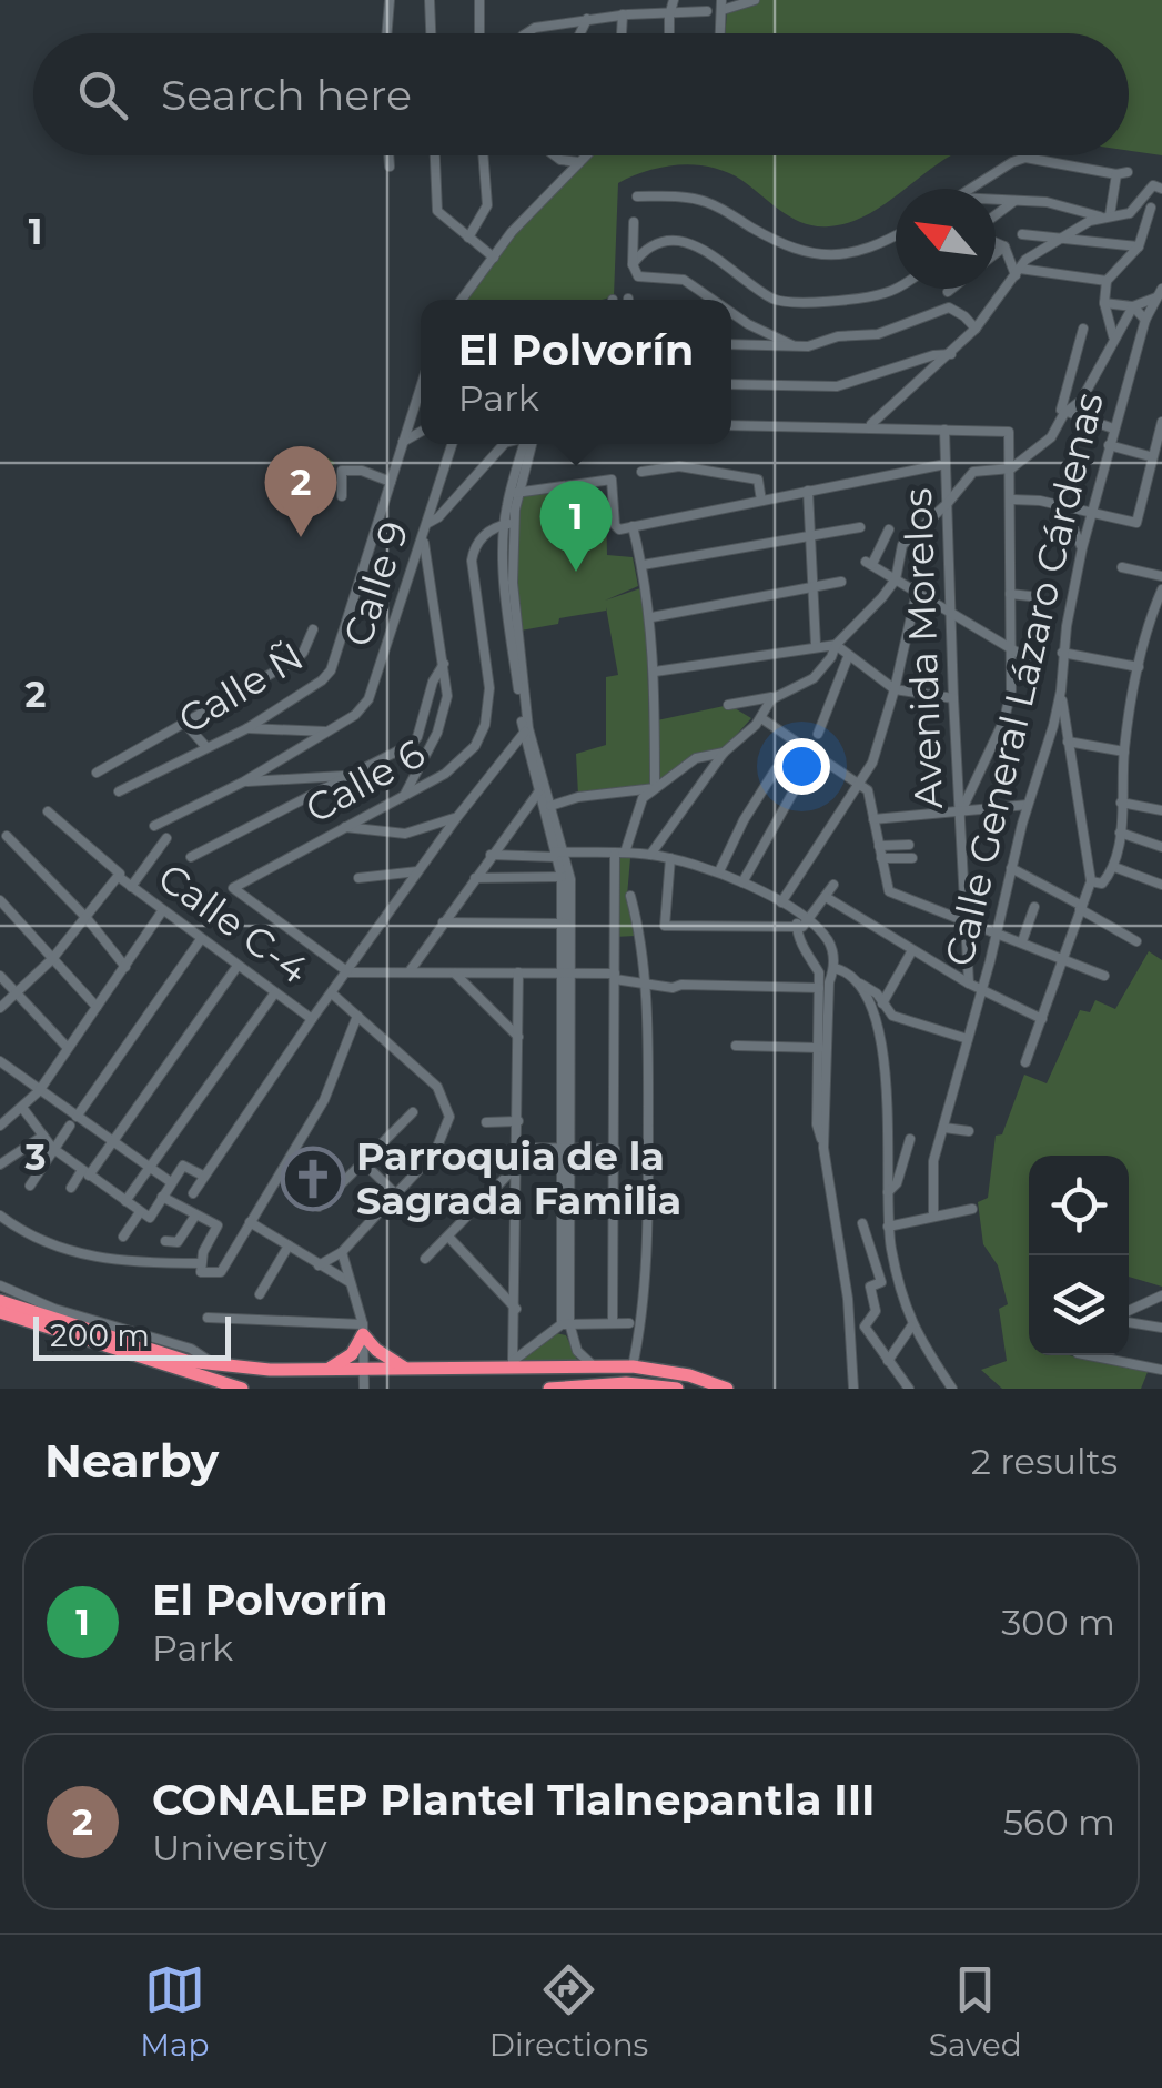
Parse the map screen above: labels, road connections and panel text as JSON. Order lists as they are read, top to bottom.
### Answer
{
  "streets": {
    "street": [
      "Calle 9",
      "Avenida Morelos",
      "Calle General Lázaro Cárdenas",
      "Calle Ñ",
      "Calle 6",
      "Calle C-4"
    ]
  },
  "places": {
    "church": ["Parroquia de la Sagrada Familia"]
  },
  "scale_bar": "200 m",
  "north": "top left",
  "page": {
    "search": "Search here",
    "popup": ["El Polvorín", "Park"],
    "pins": ["2", "1"],
    "scale": "200 m",
    "heading": ["Nearby", "2 results"],
    "list": [
      {
        "mark": "1",
        "name": "El Polvorín",
        "note": "Park",
        "value": "300 m"
      },
      {
        "mark": "2",
        "name": "CONALEP Plantel Tlalnepantla III",
        "note": "University",
        "value": "560 m"
      }
    ],
    "nav": ["Map", "Directions", "Saved"]
  },
  "grid": {
    "rows": ["1", "2", "3"]
  }
}
